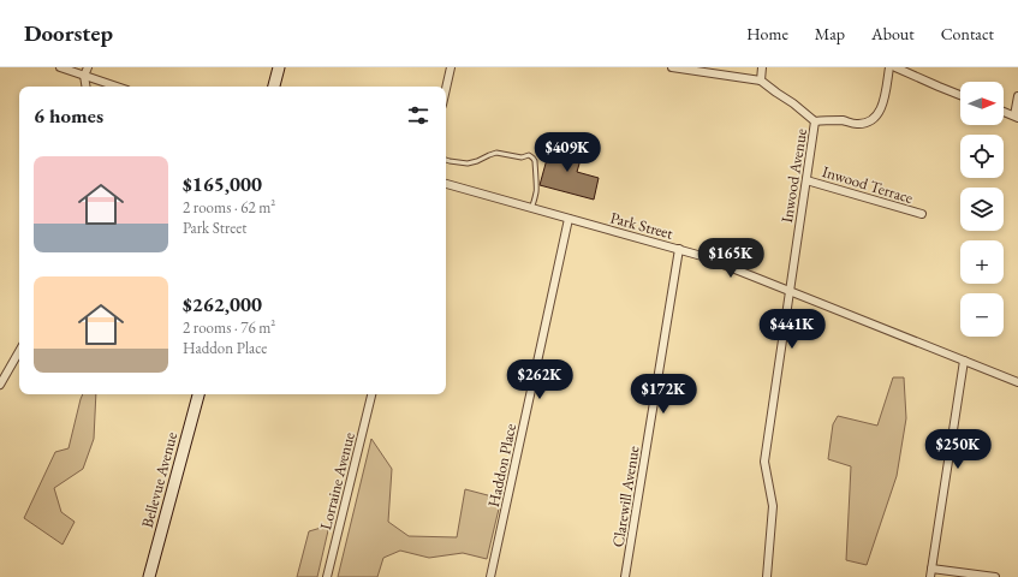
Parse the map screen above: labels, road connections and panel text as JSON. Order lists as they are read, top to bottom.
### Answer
{
  "streets": {
    "street": [
      "Inwood Avenue",
      "Inwood Terrace",
      "Park Street",
      "Haddon Place",
      "Bellevue Avenue",
      "Lorraine Avenue",
      "Clarewill Avenue"
    ]
  },
  "crossings": [
    ["Inwood Avenue", "Inwood Terrace"],
    ["Inwood Avenue", "Park Street"],
    ["Park Street", "Haddon Place"],
    ["Park Street", "Clarewill Avenue"]
  ],
  "north": "right",
  "page": {
    "header": "Doorstep",
    "nav": [
      "Home",
      "Map",
      "About",
      "Contact"
    ],
    "map_buttons": ["+", "−"],
    "heading": "6 homes",
    "price": [
      "$409K",
      "$165K",
      "$441K",
      "$262K",
      "$172K",
      "$250K"
    ],
    "list": [
      {
        "name": "$165,000",
        "note": "2 rooms · 62 m² · Park Street"
      },
      {
        "name": "$262,000",
        "note": "2 rooms · 76 m² · Haddon Place"
      }
    ]
  }
}
